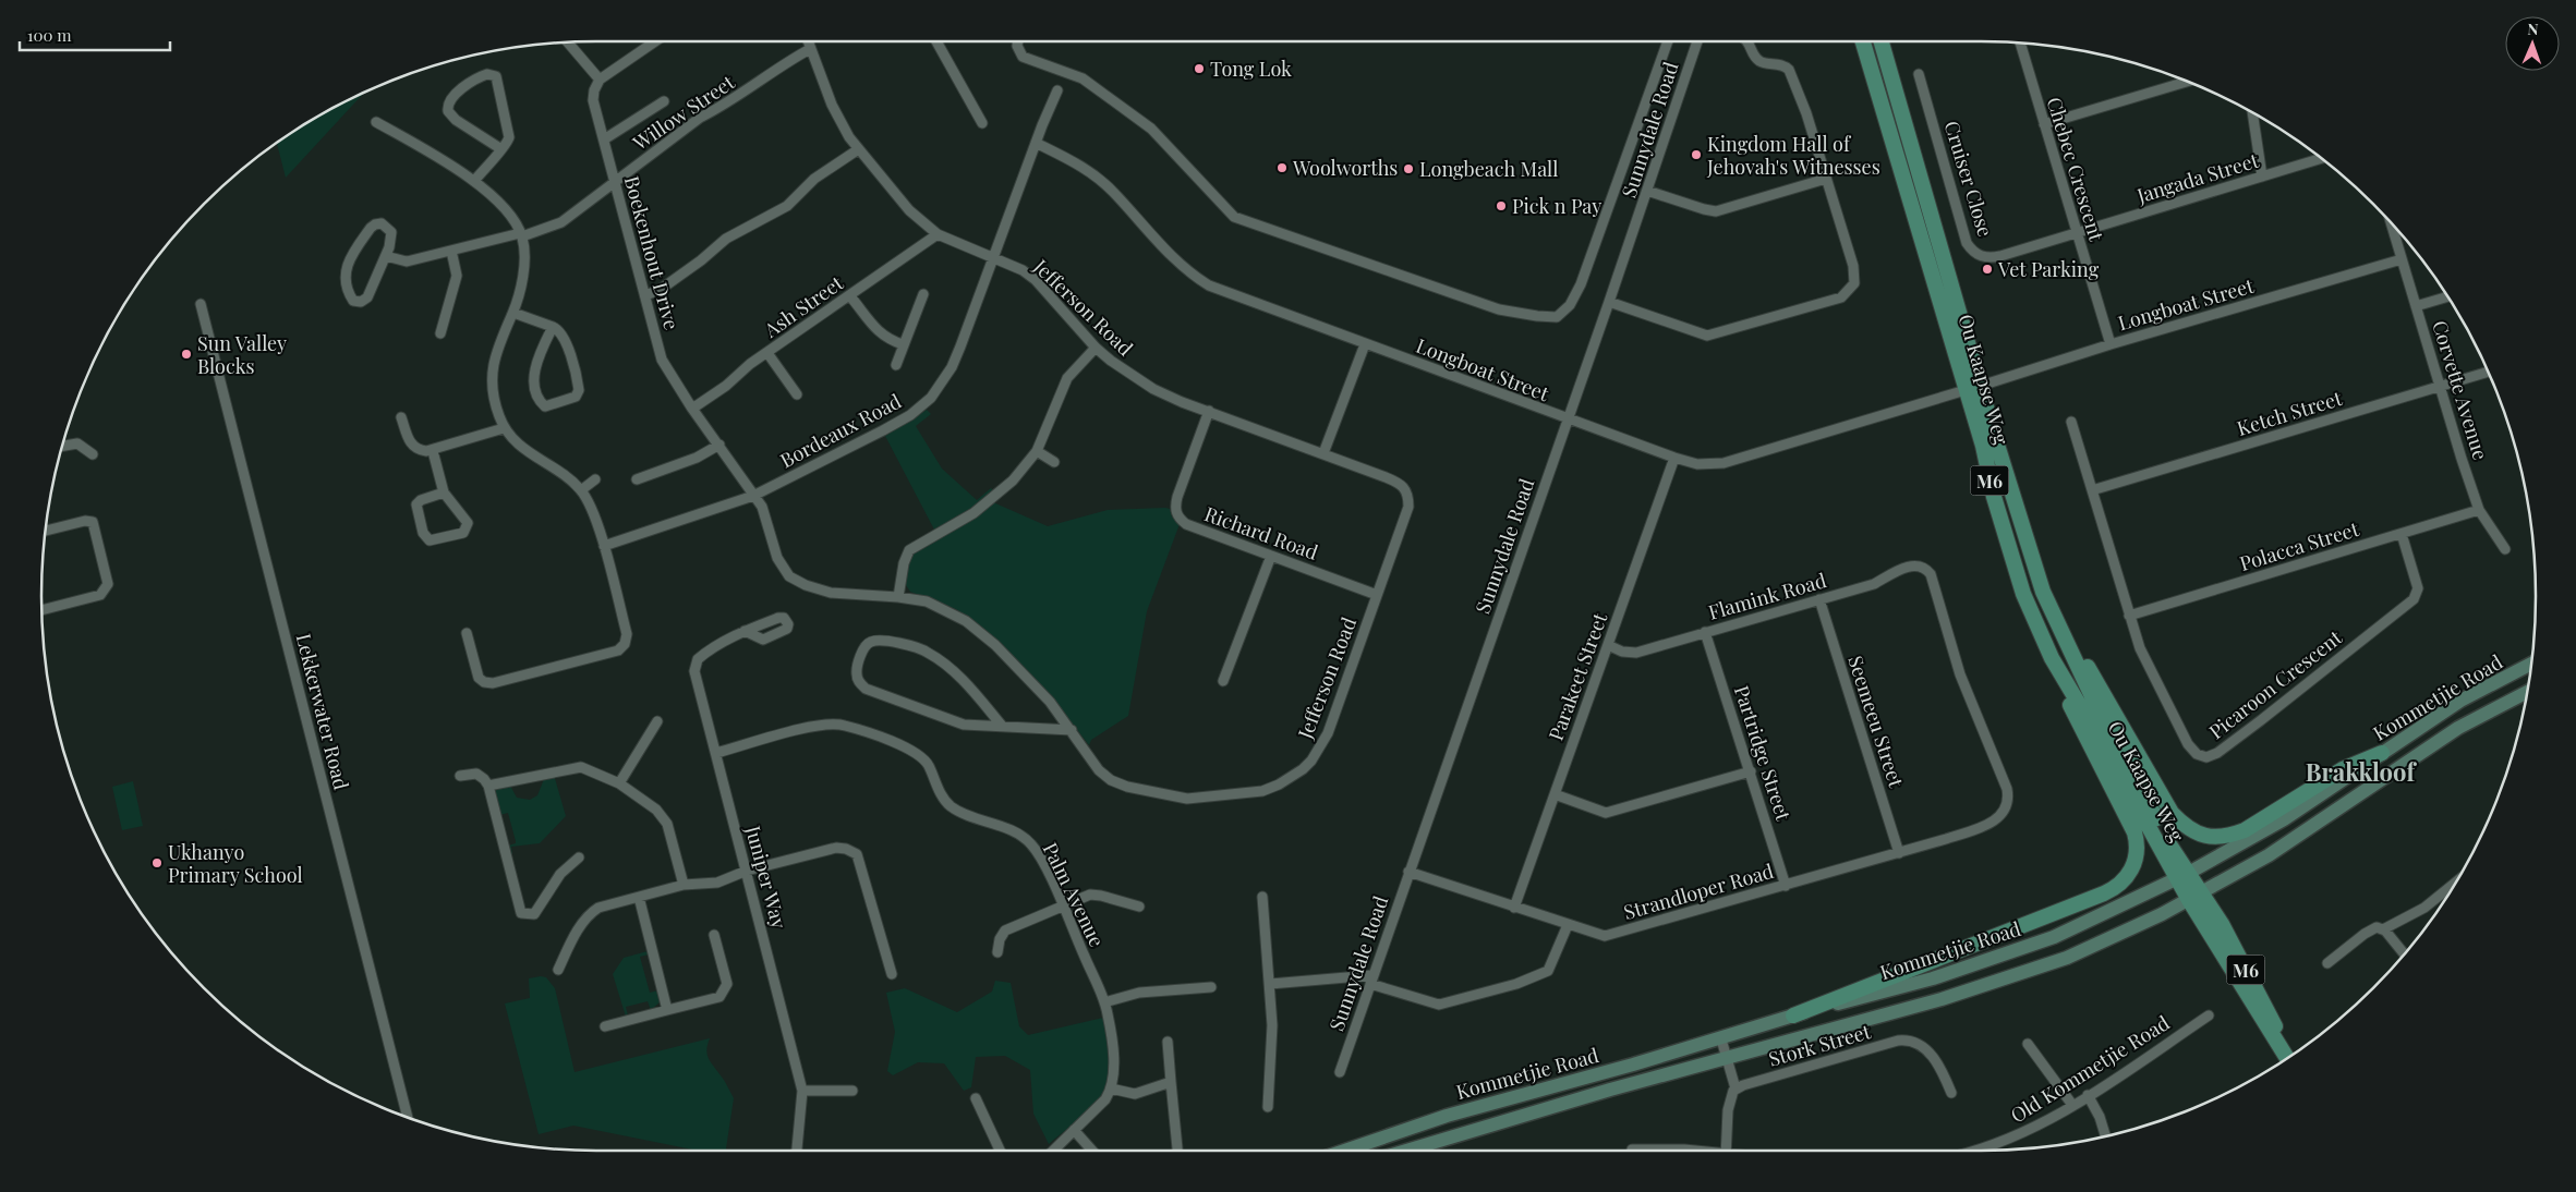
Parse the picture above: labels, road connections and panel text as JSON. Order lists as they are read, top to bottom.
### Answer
{
  "streets": {
    "main road": ["Ou Kaapse Weg", "M6", "Kommetjie Road"],
    "street": [
      "Willow Street",
      "Sunnydale Road",
      "Chebec Crescent",
      "Jangada Street",
      "Cruiser Close",
      "Boekenhout Drive",
      "Longboat Street",
      "Ash Street",
      "Jefferson Road",
      "Corvette Avenue",
      "Ketch Street",
      "Bordeaux Road",
      "Richard Road",
      "Polacca Street",
      "Flamink Road",
      "Parakeet Street",
      "Picaroon Crescent",
      "Lekkerwater Road",
      "Seemeeu Street",
      "Partridge Street",
      "Juniper Way",
      "Strandloper Road",
      "Palm Avenue",
      "Stork Street",
      "Old Kommetjie Road"
    ]
  },
  "crossings": [
    ["Willow Street", "Boekenhout Drive"],
    ["Sunnydale Road", "Longboat Street"],
    ["Sunnydale Road", "Strandloper Road"],
    ["Chebec Crescent", "Jangada Street"],
    ["Chebec Crescent", "Cruiser Close"],
    ["Chebec Crescent", "Longboat Street"],
    ["Jangada Street", "Cruiser Close"],
    ["Boekenhout Drive", "Ash Street"],
    ["Boekenhout Drive", "Jefferson Road"],
    ["Boekenhout Drive", "Bordeaux Road"],
    ["Longboat Street", "Ou Kaapse Weg"],
    ["Longboat Street", "Corvette Avenue"],
    ["Longboat Street", "Bordeaux Road"],
    ["Longboat Street", "Parakeet Street"],
    ["Jefferson Road", "Bordeaux Road"],
    ["Jefferson Road", "Richard Road"],
    ["Ou Kaapse Weg", "M6"],
    ["Ou Kaapse Weg", "Kommetjie Road"],
    ["Corvette Avenue", "Ketch Street"],
    ["Corvette Avenue", "Polacca Street"],
    ["Ketch Street", "Picaroon Crescent"],
    ["M6", "Kommetjie Road"],
    ["Polacca Street", "Picaroon Crescent"],
    ["Flamink Road", "Parakeet Street"],
    ["Flamink Road", "Seemeeu Street"],
    ["Flamink Road", "Partridge Street"],
    ["Flamink Road", "Strandloper Road"],
    ["Parakeet Street", "Strandloper Road"],
    ["Seemeeu Street", "Strandloper Road"],
    ["Partridge Street", "Strandloper Road"],
    ["Juniper Way", "Palm Avenue"]
  ],
  "districts": ["Brakkloof"],
  "places": [
    "Tong Lok",
    "Kingdom Hall of Jehovah's Witnesses",
    "Woolworths",
    "Longbeach Mall",
    "Pick n Pay",
    "Vet Parking",
    "Sun Valley Blocks",
    "Ukhanyo Primary School"
  ],
  "scale_bar": "100 m",
  "north": "top"
}
